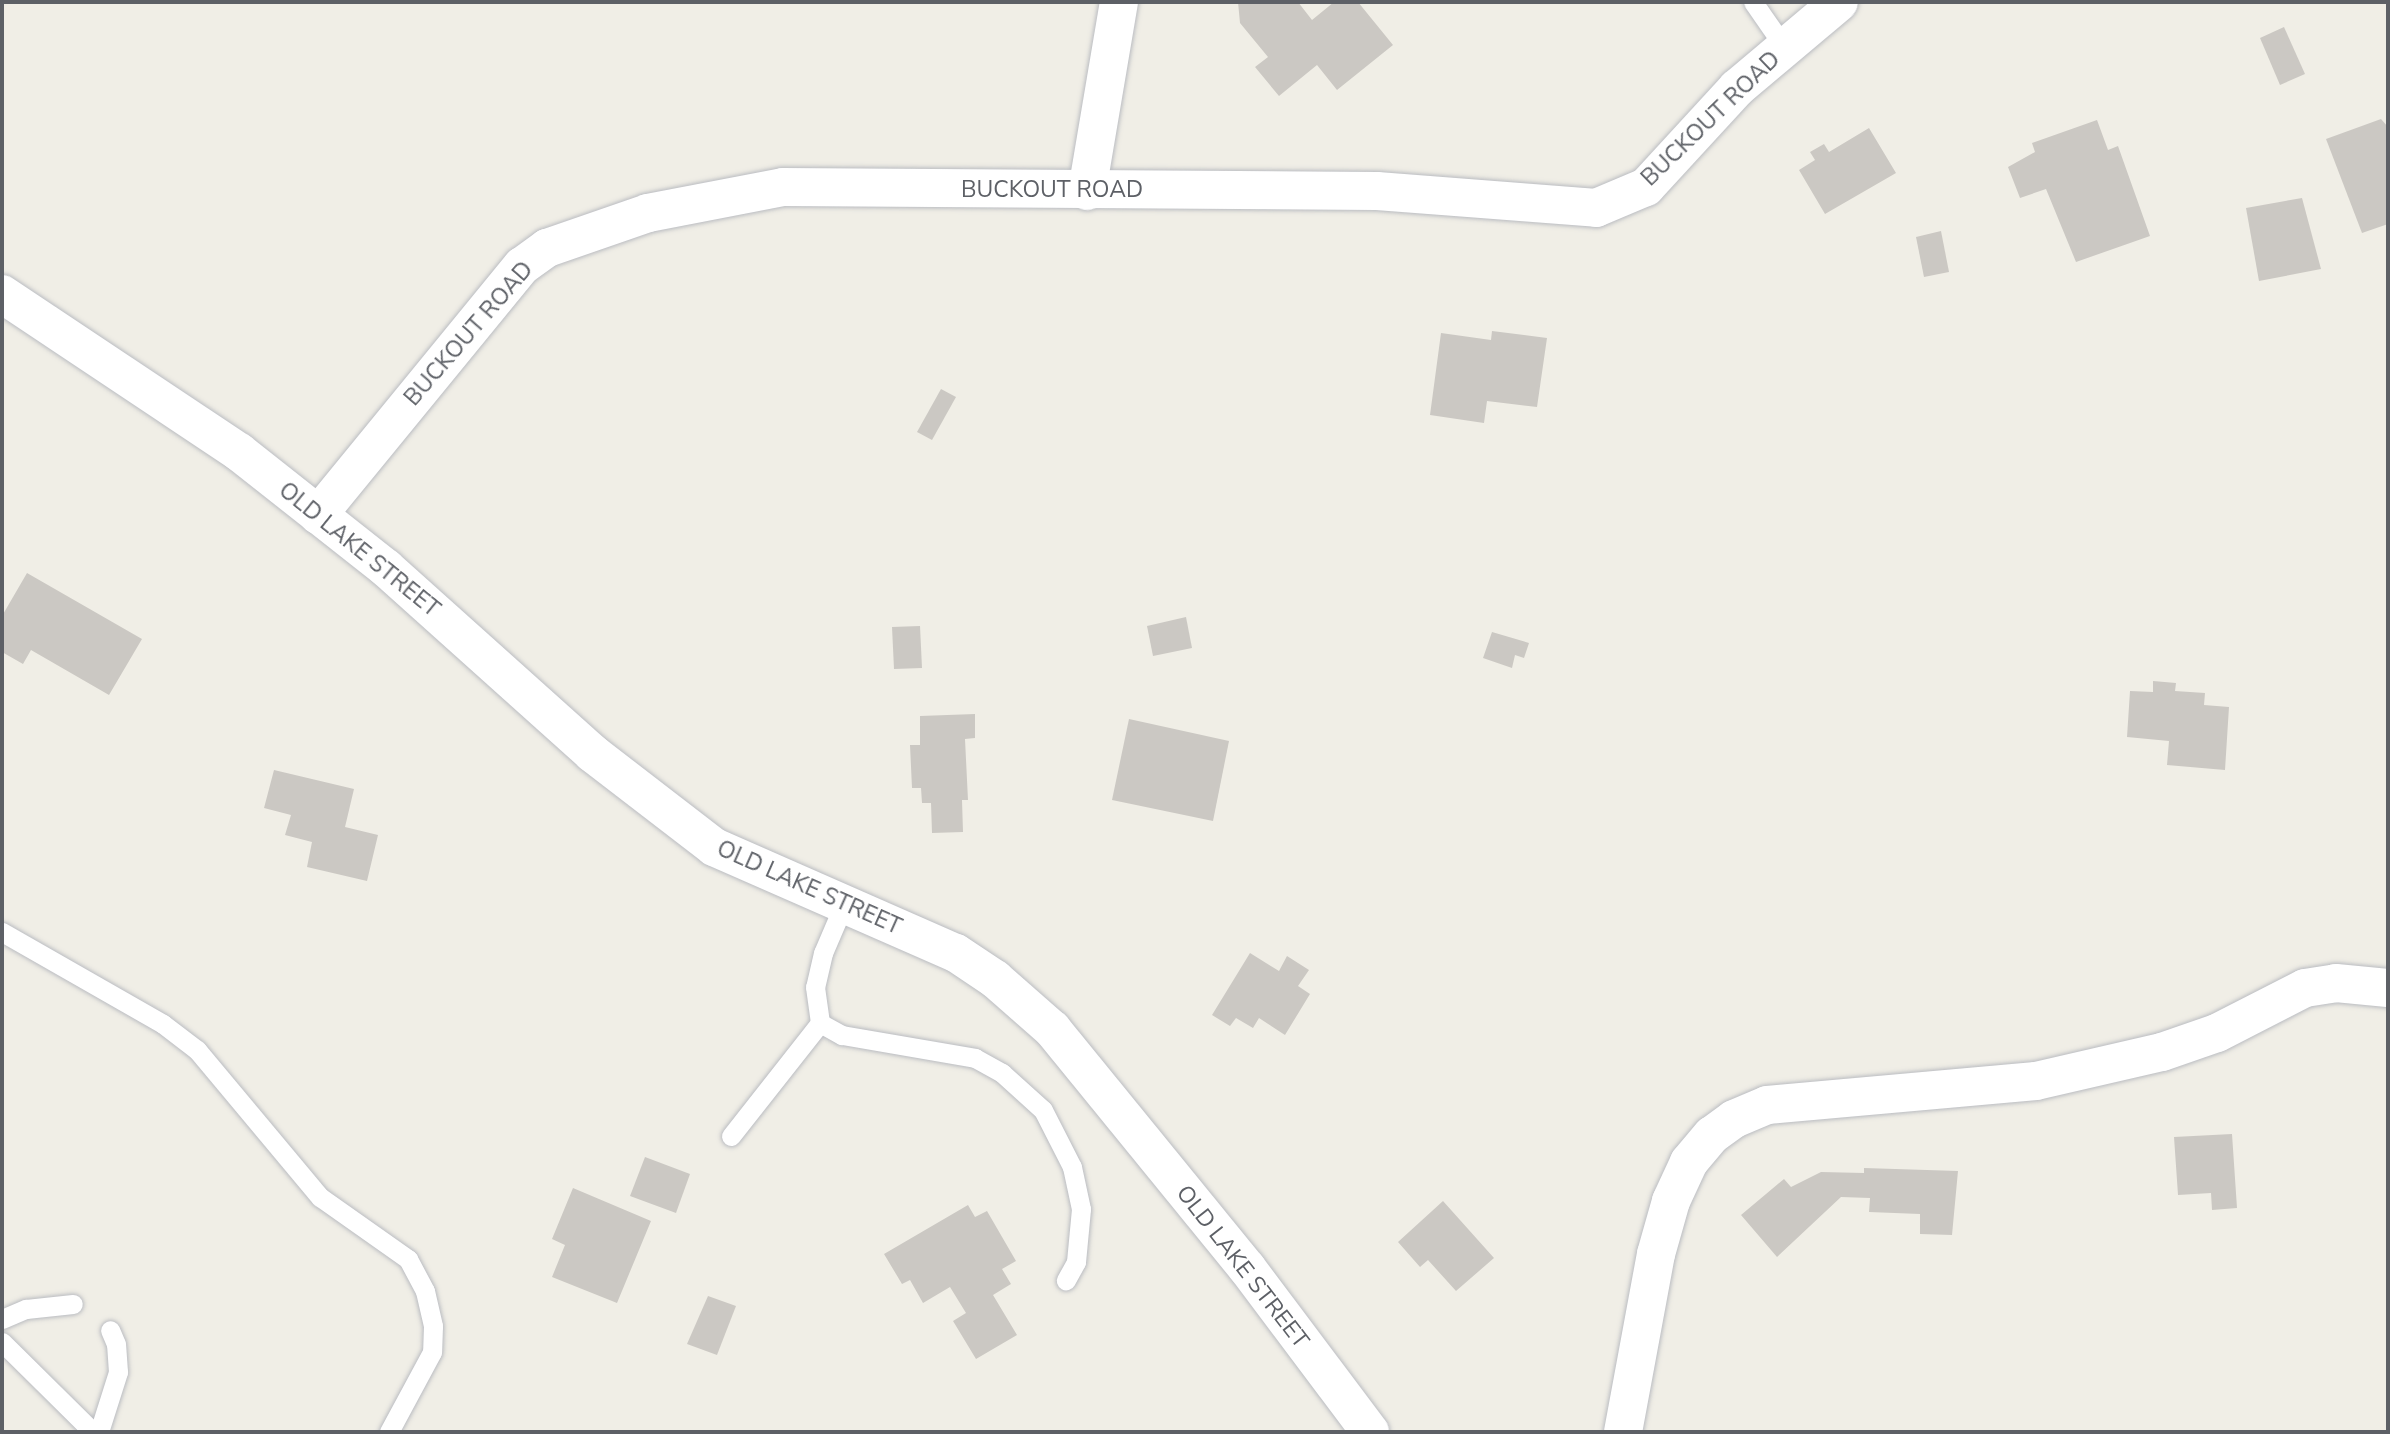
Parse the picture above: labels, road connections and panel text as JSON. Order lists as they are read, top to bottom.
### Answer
{
  "streets": {
    "street": ["BUCKOUT ROAD", "OLD LAKE STREET"]
  },
  "crossings": [
    ["BUCKOUT ROAD", "OLD LAKE STREET"]
  ]
}
